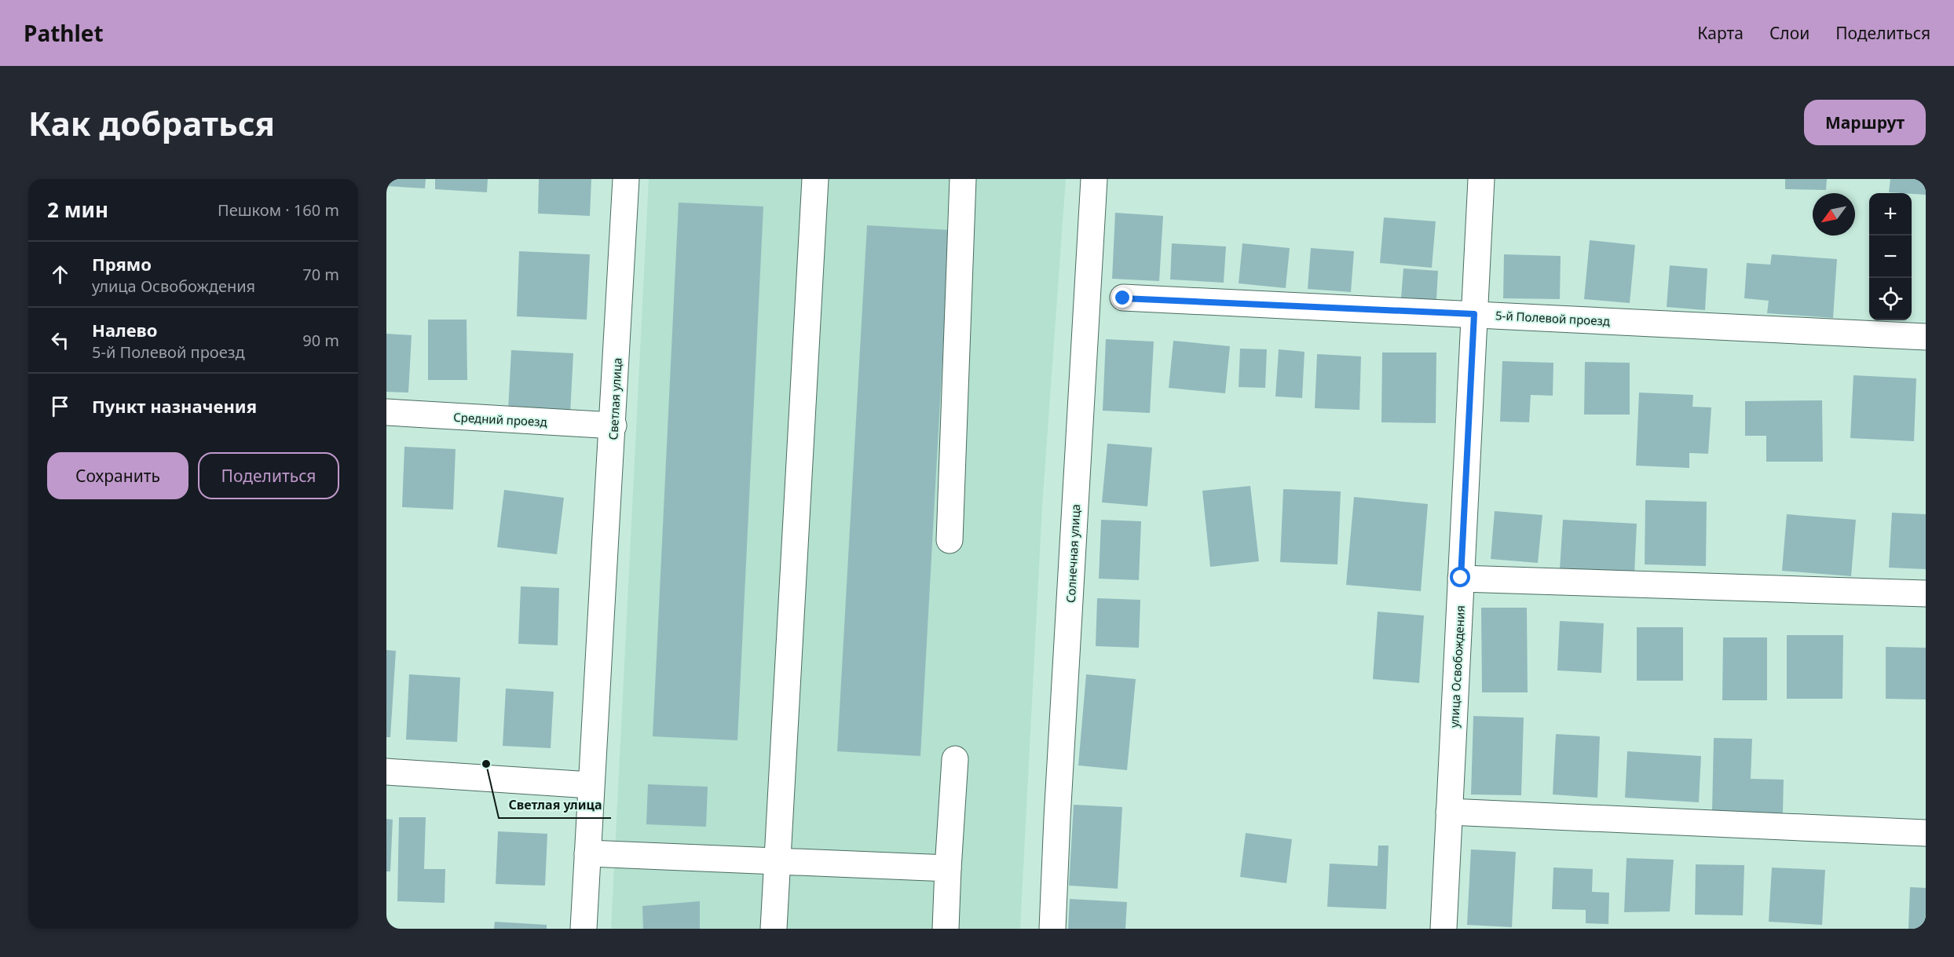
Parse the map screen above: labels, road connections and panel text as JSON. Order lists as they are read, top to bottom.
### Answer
{
  "streets": {
    "street": [
      "5-й Полевой проезд",
      "Светлая улица",
      "Средний проезд",
      "Солнечная улица",
      "улица Освобождения"
    ]
  },
  "crossings": [
    ["5-й Полевой проезд", "улица Освобождения"],
    ["Светлая улица", "Средний проезд"]
  ],
  "places": ["Светлая улица"],
  "north": "bottom left",
  "page": {
    "header": "Pathlet",
    "nav": ["Карта", "Слои", "Поделиться"],
    "buttons": [
      "Маршрут",
      ["Сохранить", "Поделиться"]
    ],
    "title": "Как добраться",
    "heading": ["2 мин", "Пешком · 160 m"],
    "map_buttons": ["+", "−"],
    "list": [
      ["Прямо", "улица Освобождения", "70 m"],
      ["Налево", "5-й Полевой проезд", "90 m"],
      "Пункт назначения"
    ]
  }
}
